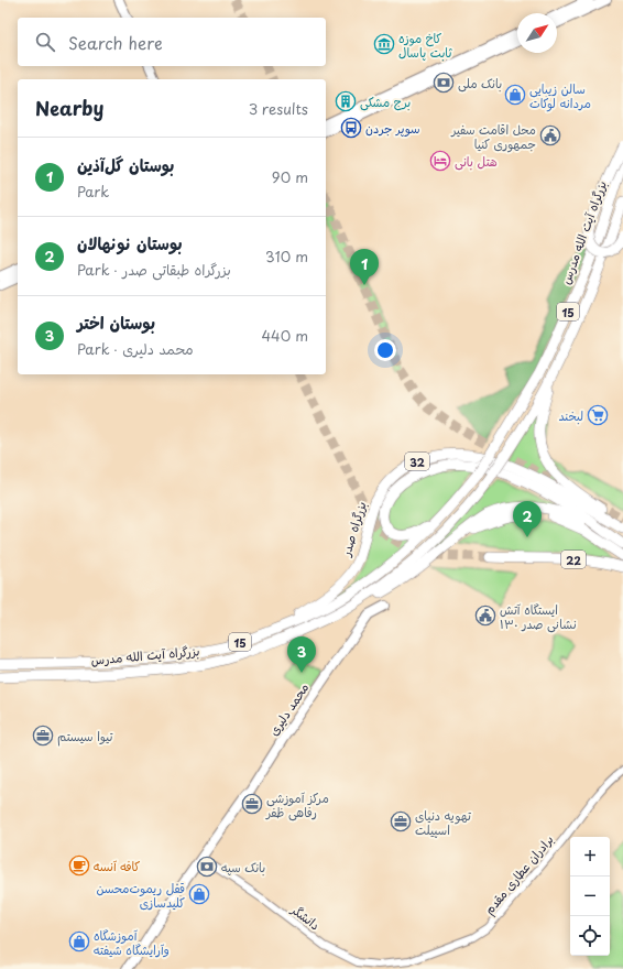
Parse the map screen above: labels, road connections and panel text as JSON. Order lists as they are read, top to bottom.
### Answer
{
  "streets": {
    "highway": [
      "بزرگراه آیت الله مدرس",
      "15",
      "32",
      "بزرگراه صدر",
      "22"
    ],
    "main road": ["محمد دلیری"],
    "street": ["برادران عطاری مقدم", "دانشگر"]
  },
  "crossings": [
    ["بزرگراه آیت الله مدرس", "15"],
    ["بزرگراه آیت الله مدرس", "بزرگراه صدر"],
    ["32", "بزرگراه صدر"],
    ["محمد دلیری", "دانشگر"],
    ["برادران عطاری مقدم", "دانشگر"]
  ],
  "places": {
    "museum": ["کاخ موزه ثابت پاسال"],
    "bank": ["بانک ملی", "بانک سپه"],
    "shop": ["سالن زیبایی مردانه لوکات", "قفل ریموت‌محسن کلیدسازی", "آموزشگاه وآرایشگاه شیفته"],
    "building": ["برج مشکی"],
    "bus stop": ["سوپر جردن"],
    "public building": ["محل اقامت سفیر جمهوری کنیا", "ایستگاه آتش نشانی صدر ۱۳۰"],
    "hotel": ["هتل بانی"],
    "supermarket": ["لبخند"],
    "office": ["تیوا سیستم", "مرکز آموزشی رفاهی ظفر", "تهویه دنیای اسپیلت"],
    "cafe": ["کافه آنسه"]
  },
  "north": "top right",
  "page": {
    "search": "Search here",
    "heading": ["Nearby", "3 results"],
    "list": [
      {
        "mark": "1",
        "name": "بوستان گل‌آذین",
        "note": "Park",
        "value": "90 m"
      },
      {
        "mark": "2",
        "name": "بوستان نونهالان",
        "note": "Park · بزرگراه طبقاتی صدر",
        "value": "310 m"
      },
      {
        "mark": "3",
        "name": "بوستان اختر",
        "note": "Park · محمد دلیری",
        "value": "440 m"
      }
    ],
    "pins": ["1", "2", "3"],
    "map_buttons": ["+", "−"]
  }
}
